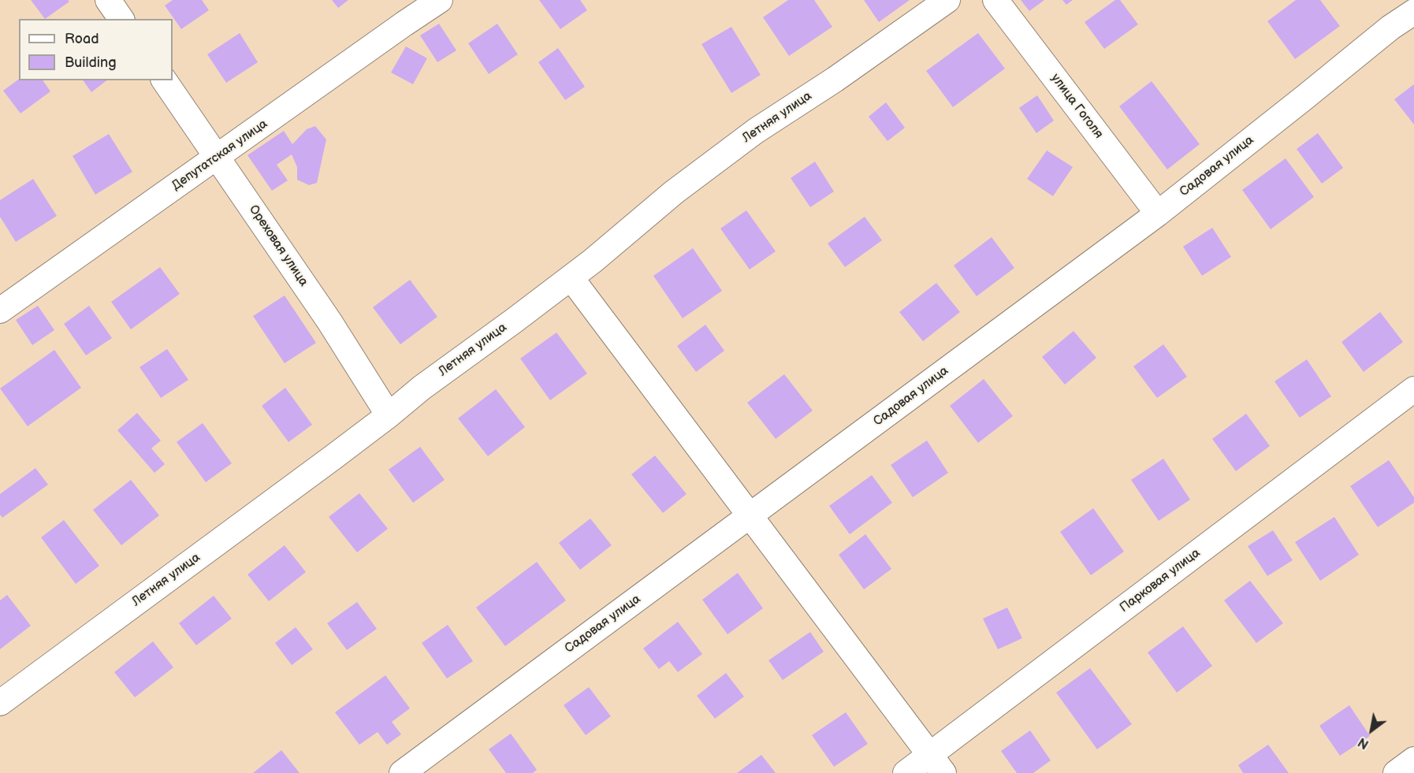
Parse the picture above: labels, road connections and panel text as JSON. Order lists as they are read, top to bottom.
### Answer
{
  "streets": {
    "street": [
      "улица Гоголя",
      "Летняя улица",
      "Депутатская улица",
      "Садовая улица",
      "Ореховая улица",
      "Парковая улица"
    ]
  },
  "crossings": [
    ["улица Гоголя", "Садовая улица"],
    ["Летняя улица", "Ореховая улица"],
    ["Депутатская улица", "Ореховая улица"]
  ],
  "legend": ["Road", "Building"],
  "north": "bottom left"
}
